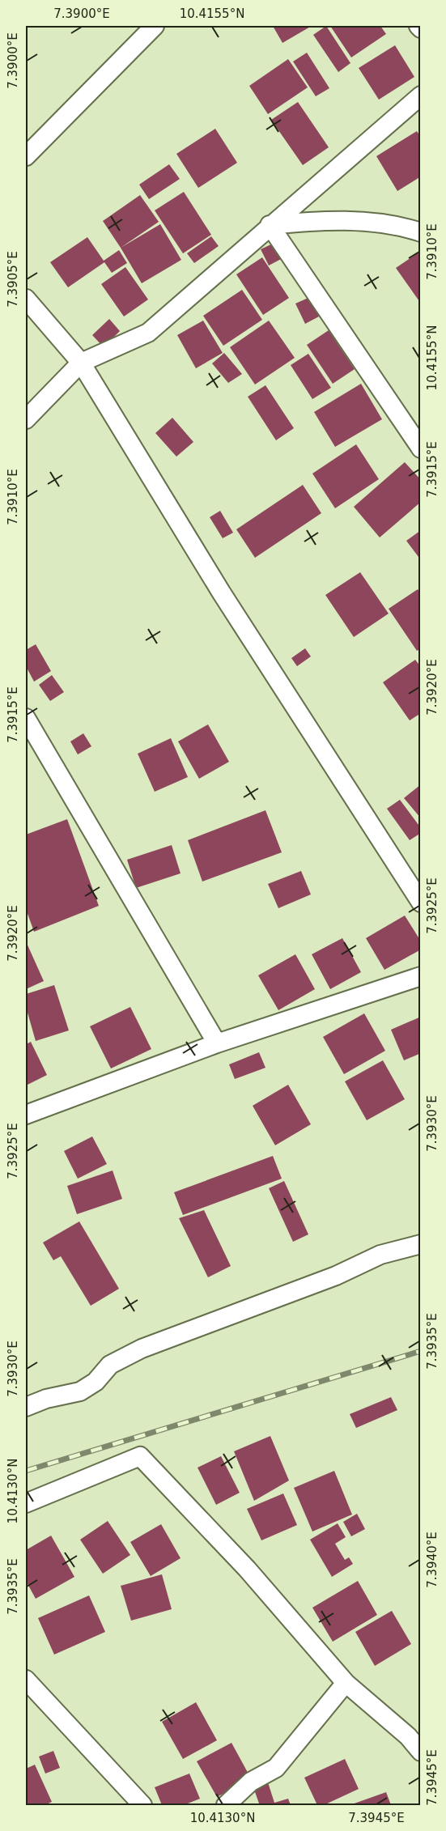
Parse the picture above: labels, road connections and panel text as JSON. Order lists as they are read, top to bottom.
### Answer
{
  "coordinates": [
    "7.3900°E",
    "10.4155°N",
    "7.3910°E",
    "7.3905°E",
    "7.3915°E",
    "7.3920°E",
    "7.3925°E",
    "7.3930°E",
    "7.3935°E",
    "10.4130°N",
    "7.3940°E",
    "7.3945°E"
  ]
}
